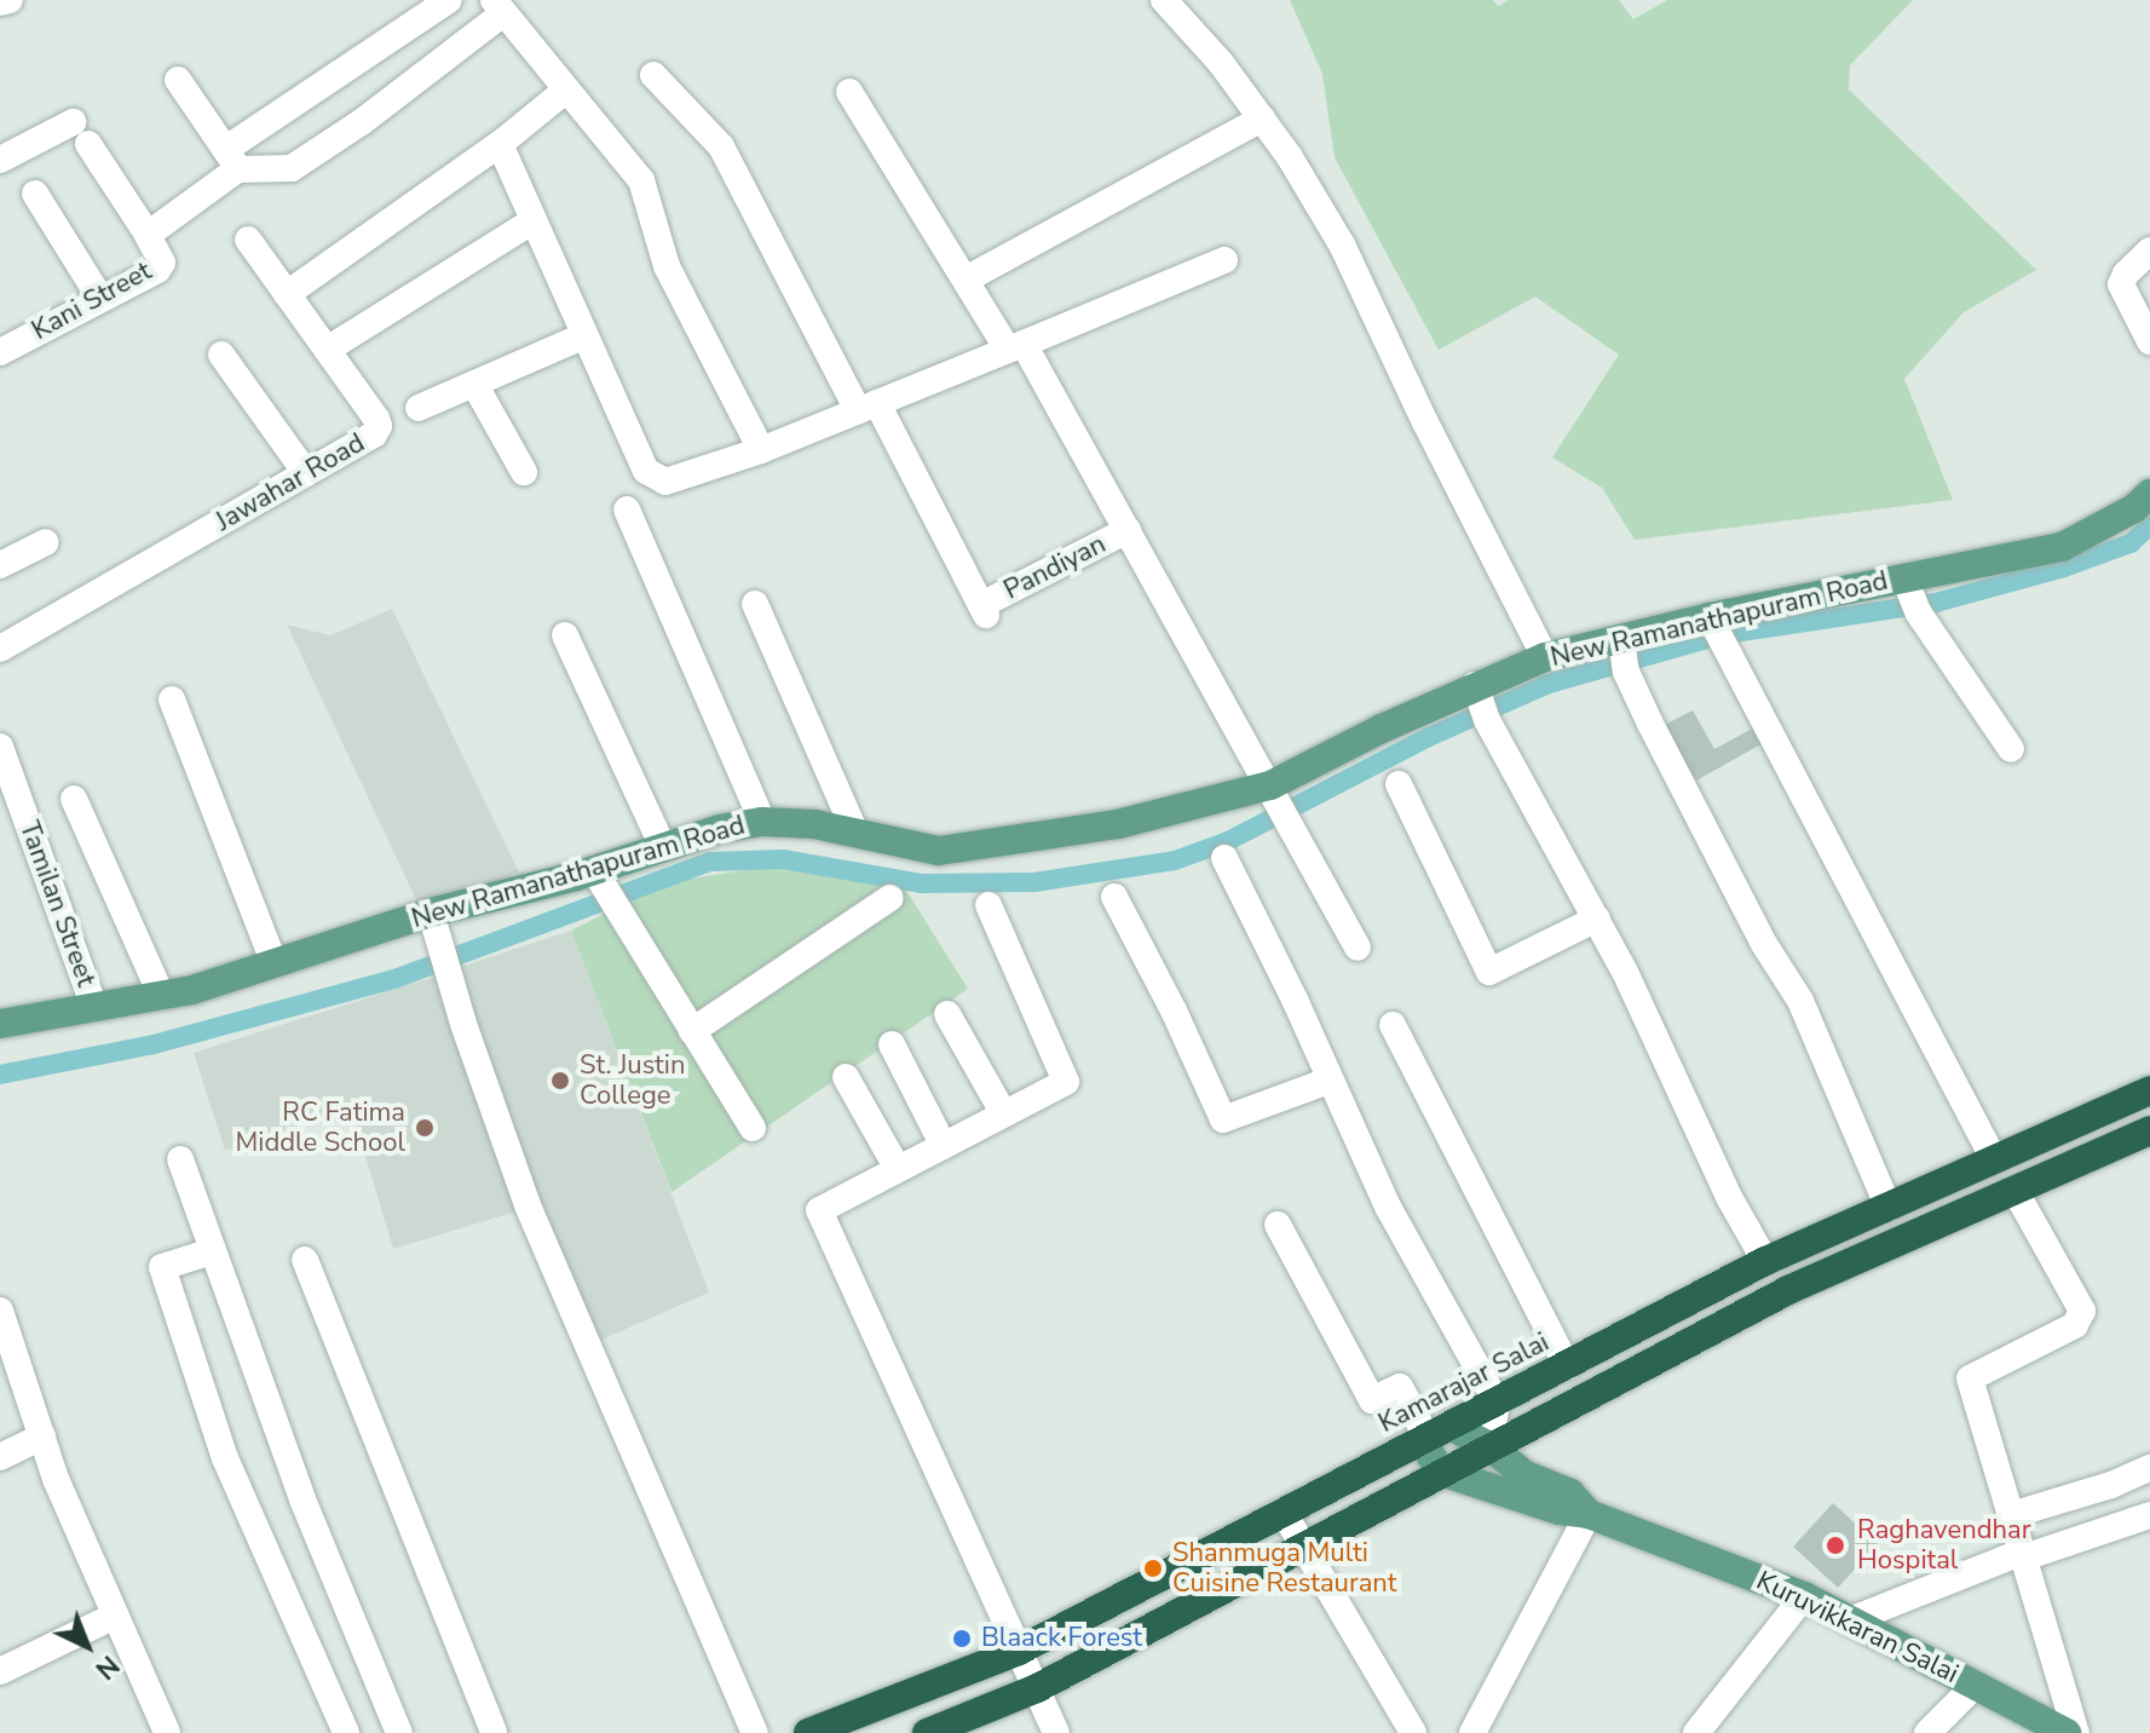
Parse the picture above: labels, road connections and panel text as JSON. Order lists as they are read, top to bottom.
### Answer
{
  "streets": {
    "highway": ["Kamarajar Salai"],
    "main road": ["New Ramanathapuram Road", "Kuruvikkaran Salai"],
    "street": [
      "Kani Street",
      "Jawahar Road",
      "Pandiyan",
      "Tamilan Street"
    ]
  },
  "crossings": [
    ["New Ramanathapuram Road", "Tamilan Street"],
    ["Kamarajar Salai", "Kuruvikkaran Salai"]
  ],
  "places": [
    "St. Justin College",
    "RC Fatima Middle School",
    "Raghavendhar Hospital",
    "Shanmuga Multi Cuisine Restaurant",
    "Blaack Forest"
  ],
  "north": "bottom right"
}
